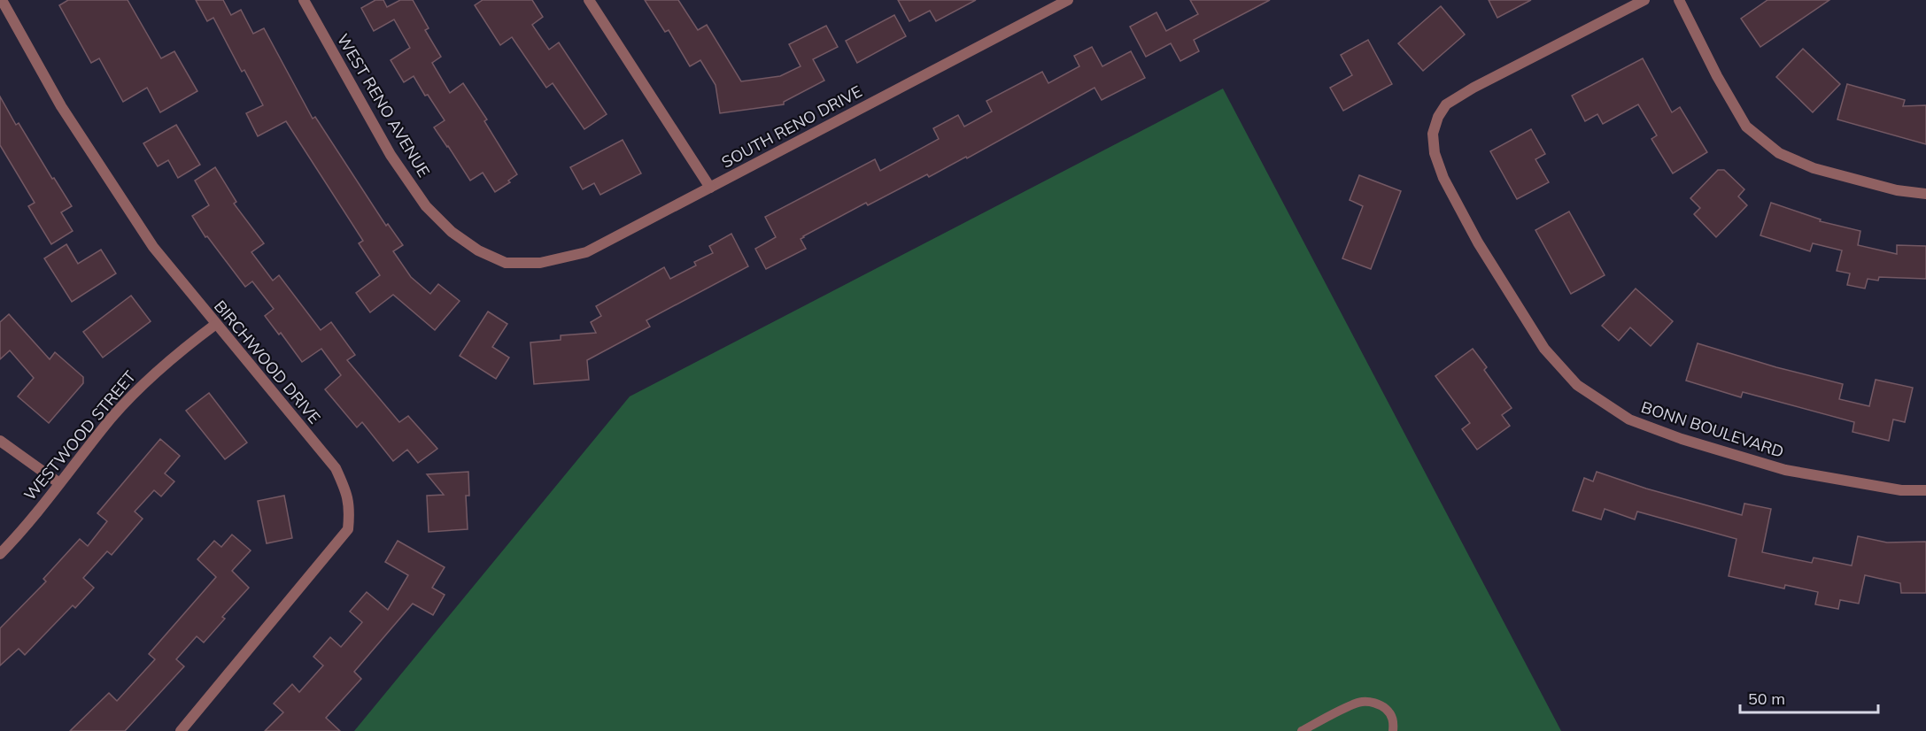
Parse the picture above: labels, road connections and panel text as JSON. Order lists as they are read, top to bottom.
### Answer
{
  "streets": {
    "street": [
      "WEST RENO AVENUE",
      "SOUTH RENO DRIVE",
      "BIRCHWOOD DRIVE",
      "BONN BOULEVARD",
      "WESTWOOD STREET"
    ]
  },
  "crossings": [
    ["WEST RENO AVENUE", "SOUTH RENO DRIVE"],
    ["BIRCHWOOD DRIVE", "WESTWOOD STREET"]
  ],
  "scale_bar": "50 m"
}
